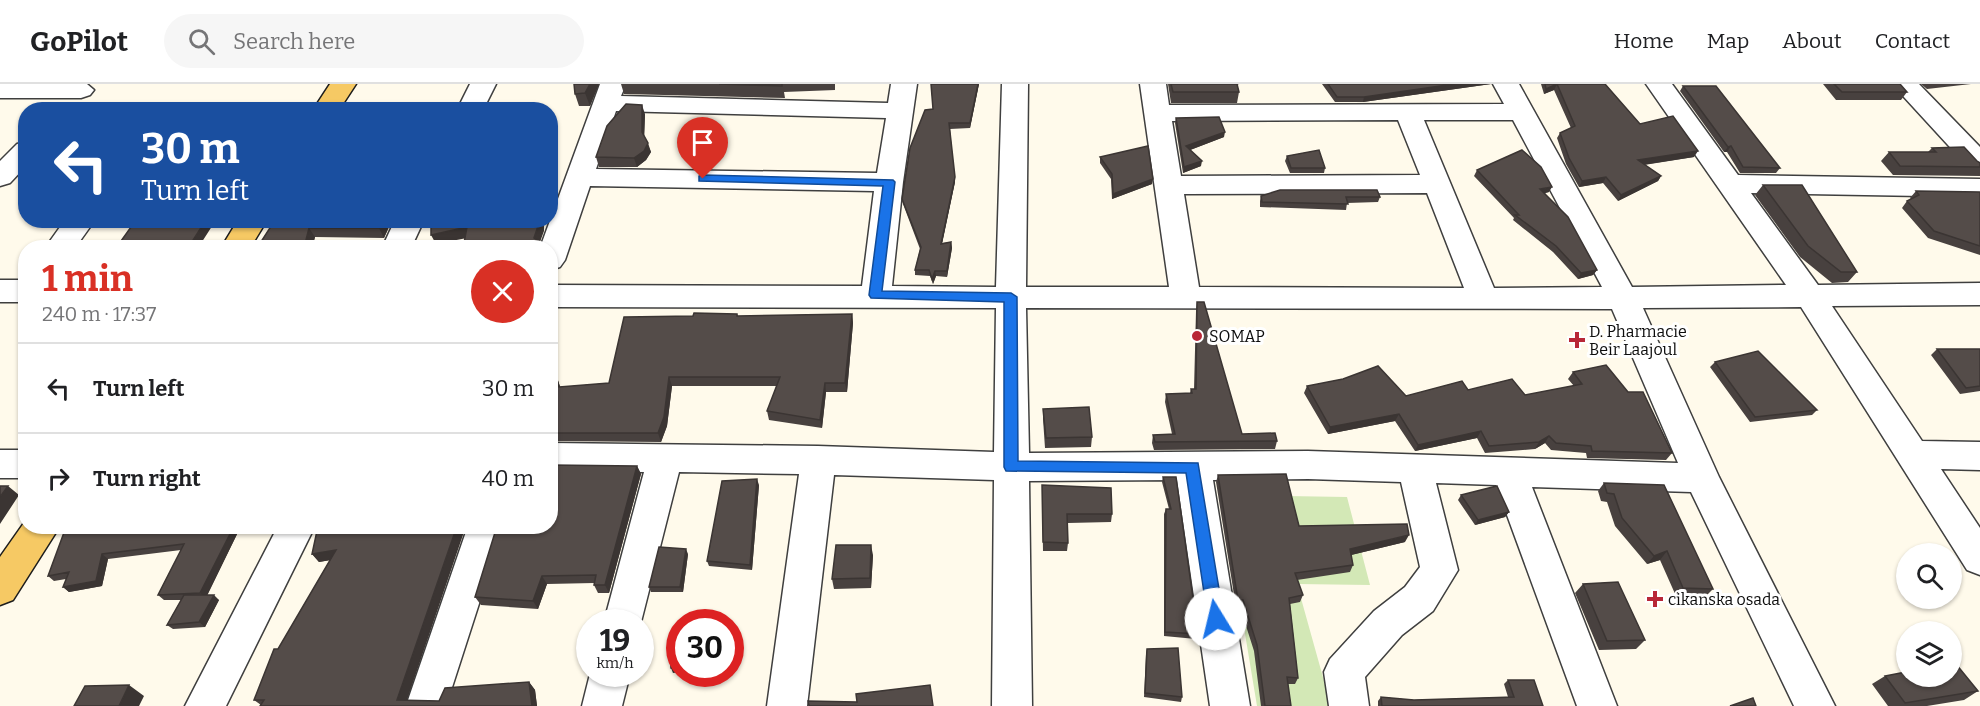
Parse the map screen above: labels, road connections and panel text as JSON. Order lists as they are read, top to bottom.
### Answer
{
  "places": {
    "other": ["SOMAP"],
    "health": ["D. Pharmacie Beir Laajoul", "cikanska osada"]
  },
  "page": {
    "header": "GoPilot",
    "search": "Search here",
    "nav": [
      "Home",
      "Map",
      "About",
      "Contact"
    ],
    "turn": ["30 m", "Turn left"],
    "heading": ["1 min", "240 m · 17:37"],
    "list": [
      {
        "name": "Turn left",
        "value": "30 m"
      },
      {
        "name": "Turn right",
        "value": "40 m"
      }
    ],
    "speed": "19 km/h",
    "limit": "30"
  }
}
